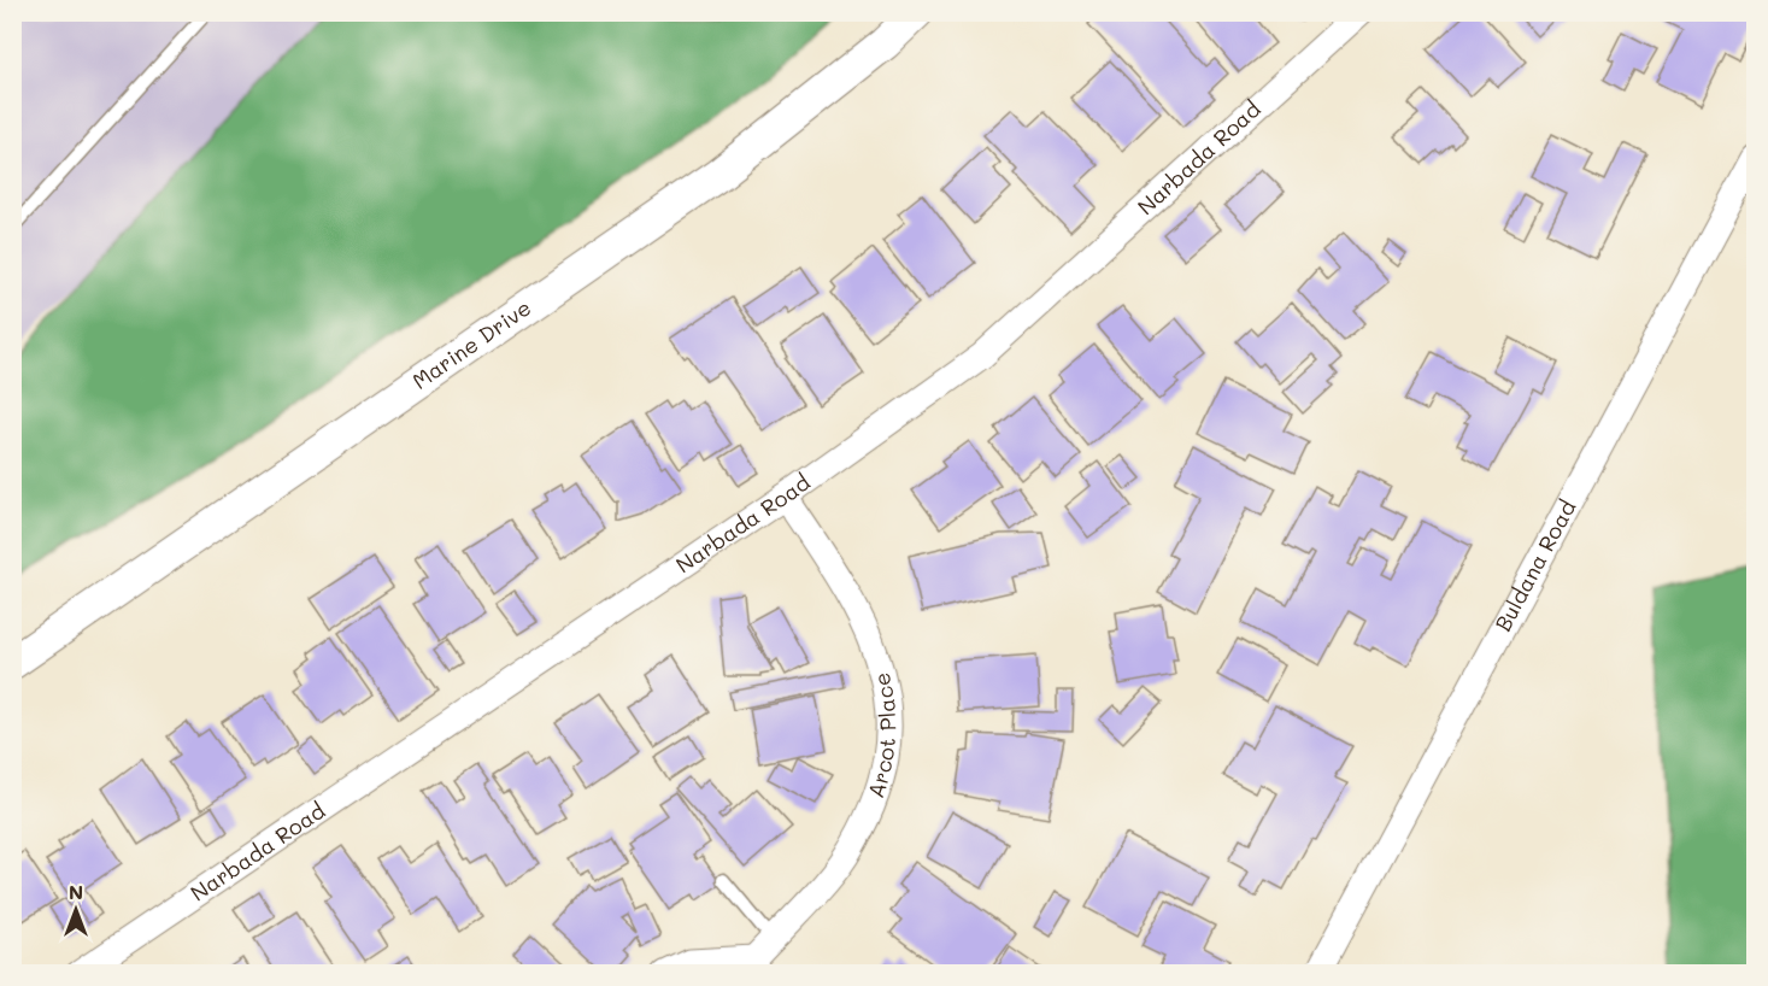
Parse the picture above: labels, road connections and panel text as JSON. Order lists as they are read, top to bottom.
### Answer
{
  "streets": {
    "street": [
      "Narbada Road",
      "Marine Drive",
      "Buldana Road",
      "Arcot Place"
    ]
  },
  "crossings": [
    ["Narbada Road", "Arcot Place"]
  ],
  "north": "top"
}
